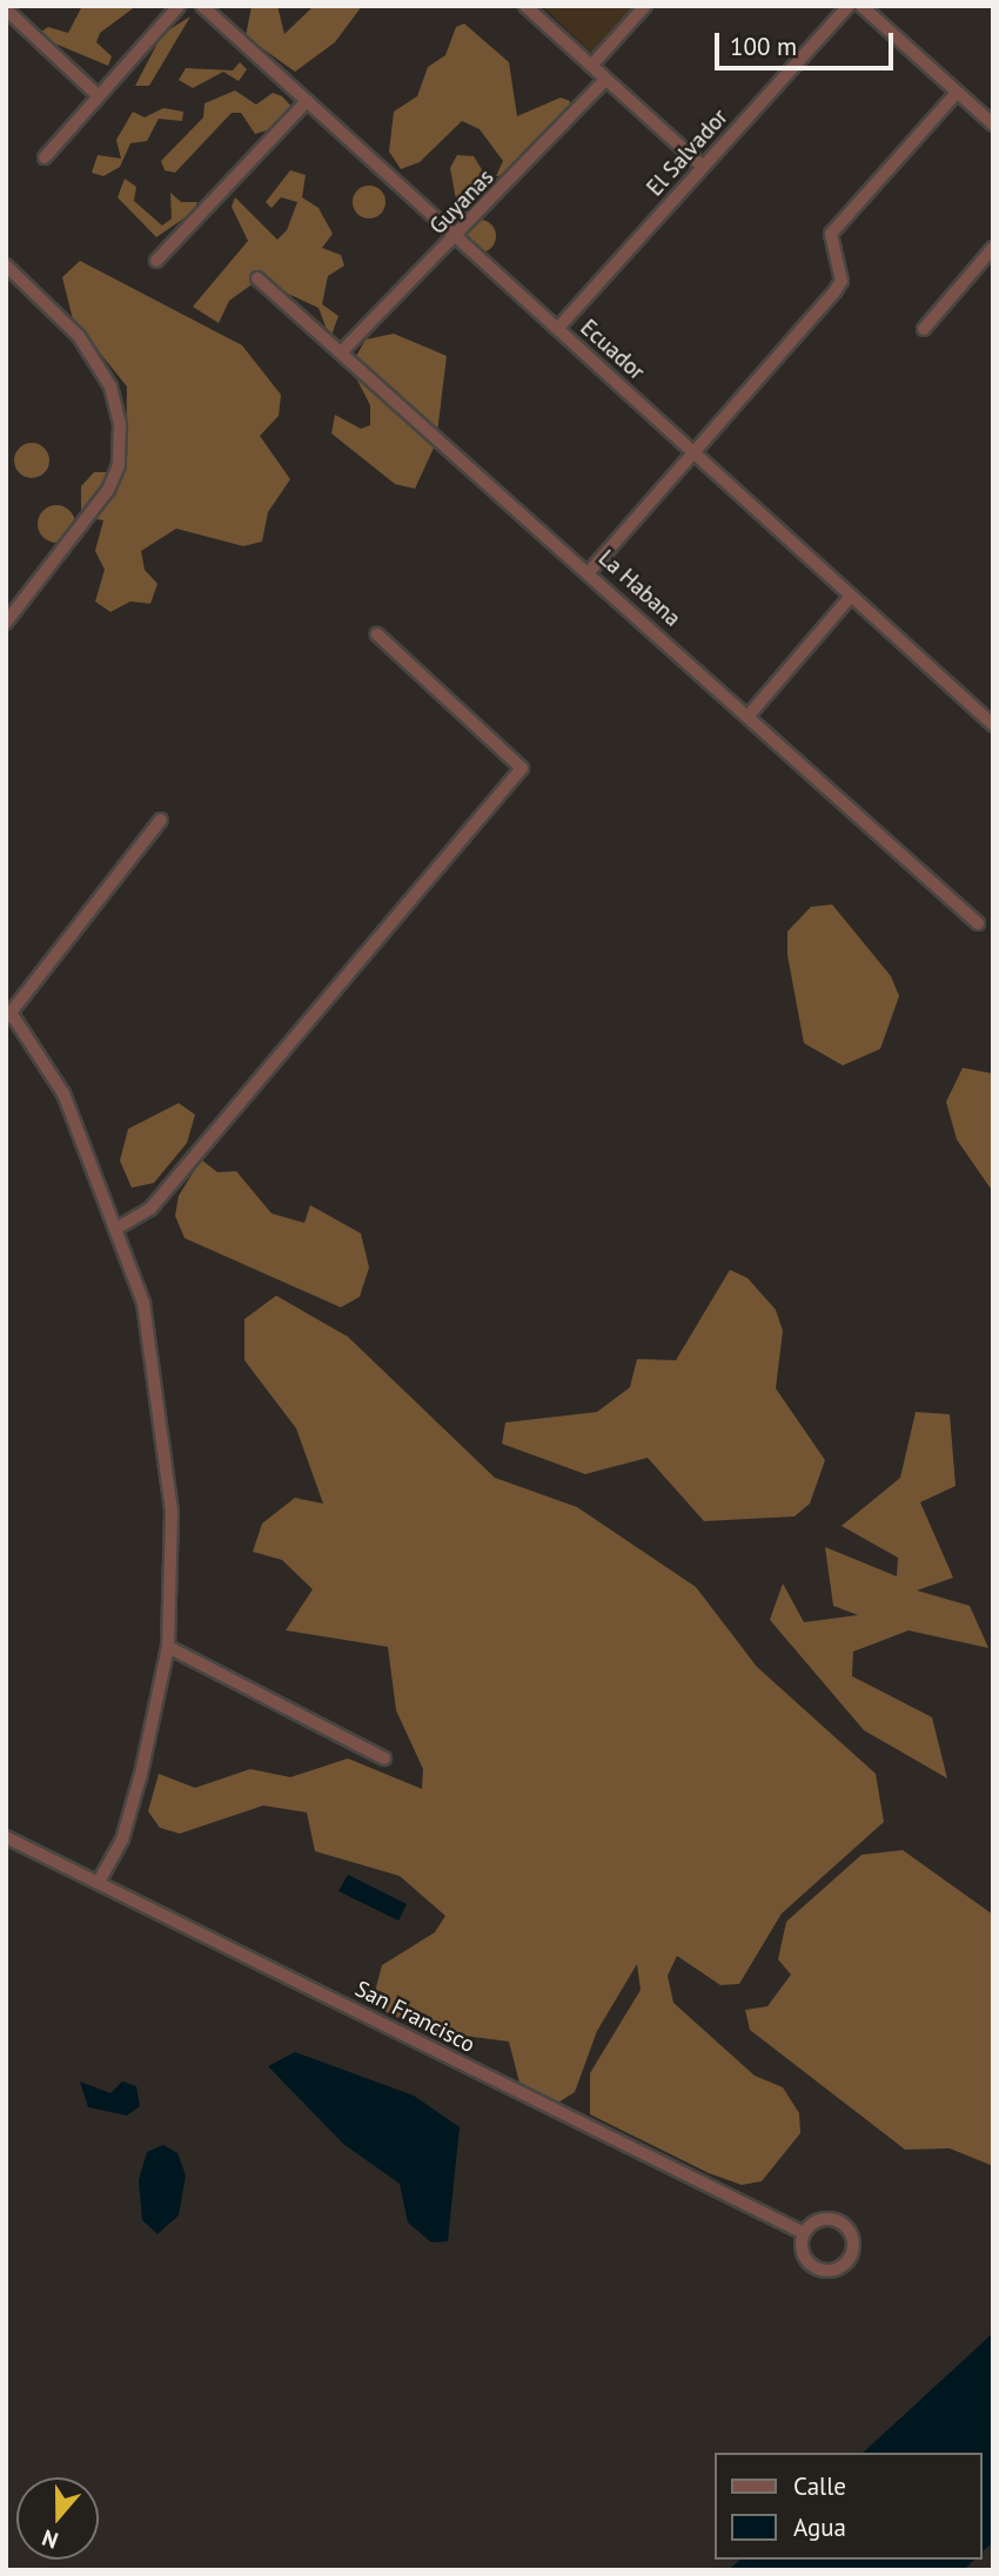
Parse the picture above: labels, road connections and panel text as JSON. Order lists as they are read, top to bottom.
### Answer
{
  "streets": {
    "street": [
      "El Salvador",
      "Guyanas",
      "Ecuador",
      "La Habana",
      "San Francisco"
    ]
  },
  "crossings": [
    ["El Salvador", "Ecuador"],
    ["Guyanas", "Ecuador"],
    ["Guyanas", "La Habana"]
  ],
  "legend": ["Calle", "Agua"],
  "scale_bar": "100 m",
  "north": "bottom"
}
